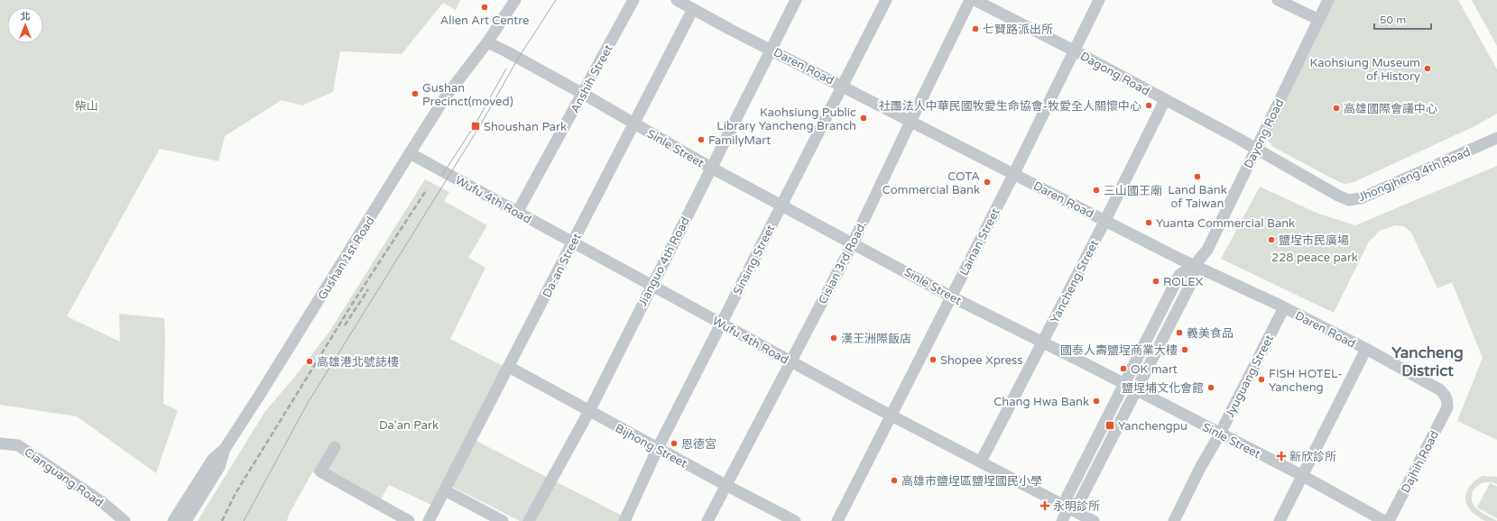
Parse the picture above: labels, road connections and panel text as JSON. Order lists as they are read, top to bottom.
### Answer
{
  "streets": {
    "street": [
      "Daren Road",
      "Dagong Road",
      "Anshih Street",
      "Dayong Road",
      "Sinle Street",
      "Jhongjheng 4th Road",
      "Wufu 4th Road",
      "Lainan Street",
      "Gushan 1st Road",
      "Sinsing Street",
      "Jianguo 4th Road",
      "Cisian 3rd Road.",
      "Da-an Street",
      "Yancheng Street",
      "Jyuguang Street",
      "Bijhong Street",
      "Dajhih Road",
      "Cianguang Road"
    ]
  },
  "crossings": [
    ["Daren Road", "Dayong Road"],
    ["Daren Road", "Lainan Street"],
    ["Daren Road", "Sinsing Street"],
    ["Daren Road", "Jianguo 4th Road"],
    ["Daren Road", "Cisian 3rd Road."],
    ["Daren Road", "Da-an Street"],
    ["Daren Road", "Yancheng Street"],
    ["Daren Road", "Jyuguang Street"],
    ["Daren Road", "Dajhih Road"],
    ["Dagong Road", "Dayong Road"],
    ["Dagong Road", "Jhongjheng 4th Road"],
    ["Dagong Road", "Lainan Street"],
    ["Dagong Road", "Yancheng Street"],
    ["Anshih Street", "Sinle Street"],
    ["Anshih Street", "Wufu 4th Road"],
    ["Dayong Road", "Sinle Street"],
    ["Dayong Road", "Jhongjheng 4th Road"],
    ["Dayong Road", "Wufu 4th Road"],
    ["Sinle Street", "Lainan Street"],
    ["Sinle Street", "Gushan 1st Road"],
    ["Sinle Street", "Sinsing Street"],
    ["Sinle Street", "Jianguo 4th Road"],
    ["Sinle Street", "Cisian 3rd Road."],
    ["Sinle Street", "Da-an Street"],
    ["Sinle Street", "Yancheng Street"],
    ["Sinle Street", "Jyuguang Street"],
    ["Wufu 4th Road", "Lainan Street"],
    ["Wufu 4th Road", "Gushan 1st Road"],
    ["Wufu 4th Road", "Sinsing Street"],
    ["Wufu 4th Road", "Jianguo 4th Road"],
    ["Wufu 4th Road", "Cisian 3rd Road."],
    ["Wufu 4th Road", "Da-an Street"],
    ["Wufu 4th Road", "Yancheng Street"],
    ["Sinsing Street", "Bijhong Street"],
    ["Jianguo 4th Road", "Bijhong Street"],
    ["Cisian 3rd Road.", "Bijhong Street"],
    ["Da-an Street", "Bijhong Street"]
  ],
  "districts": ["Yancheng District"],
  "parks": ["柴山", "228 peace park", "Da'an Park"],
  "places": {
    "other": [
      "Alien Art Centre",
      "七賢路派出所",
      "Kaohsiung Museum of History",
      "Gushan Precinct(moved)",
      "社團法人中華民國牧愛生命協會-牧愛全人關懷中心",
      "高雄國際會議中心",
      "Kaohsiung Public Library Yancheng Branch",
      "FamilyMart",
      "Land Bank of Taiwan",
      "COTA Commercial Bank",
      "三山國王廟",
      "Yuanta Commercial Bank",
      "鹽埕市民廣場",
      "ROLEX",
      "義美食品",
      "漢王洲際飯店",
      "國泰人壽鹽埕商業大樓",
      "Shopee Xpress",
      "高雄港北號誌樓",
      "OK mart",
      "FISH HOTEL- Yancheng",
      "鹽埕埔文化會館",
      "Chang Hwa Bank",
      "恩德宮",
      "高雄市鹽埕區鹽埕國民小學"
    ],
    "transit": ["Shoushan Park", "Yanchengpu"],
    "health": ["新欣診所", "永明診所"]
  },
  "scale_bar": "50 m",
  "north": "top"
}
